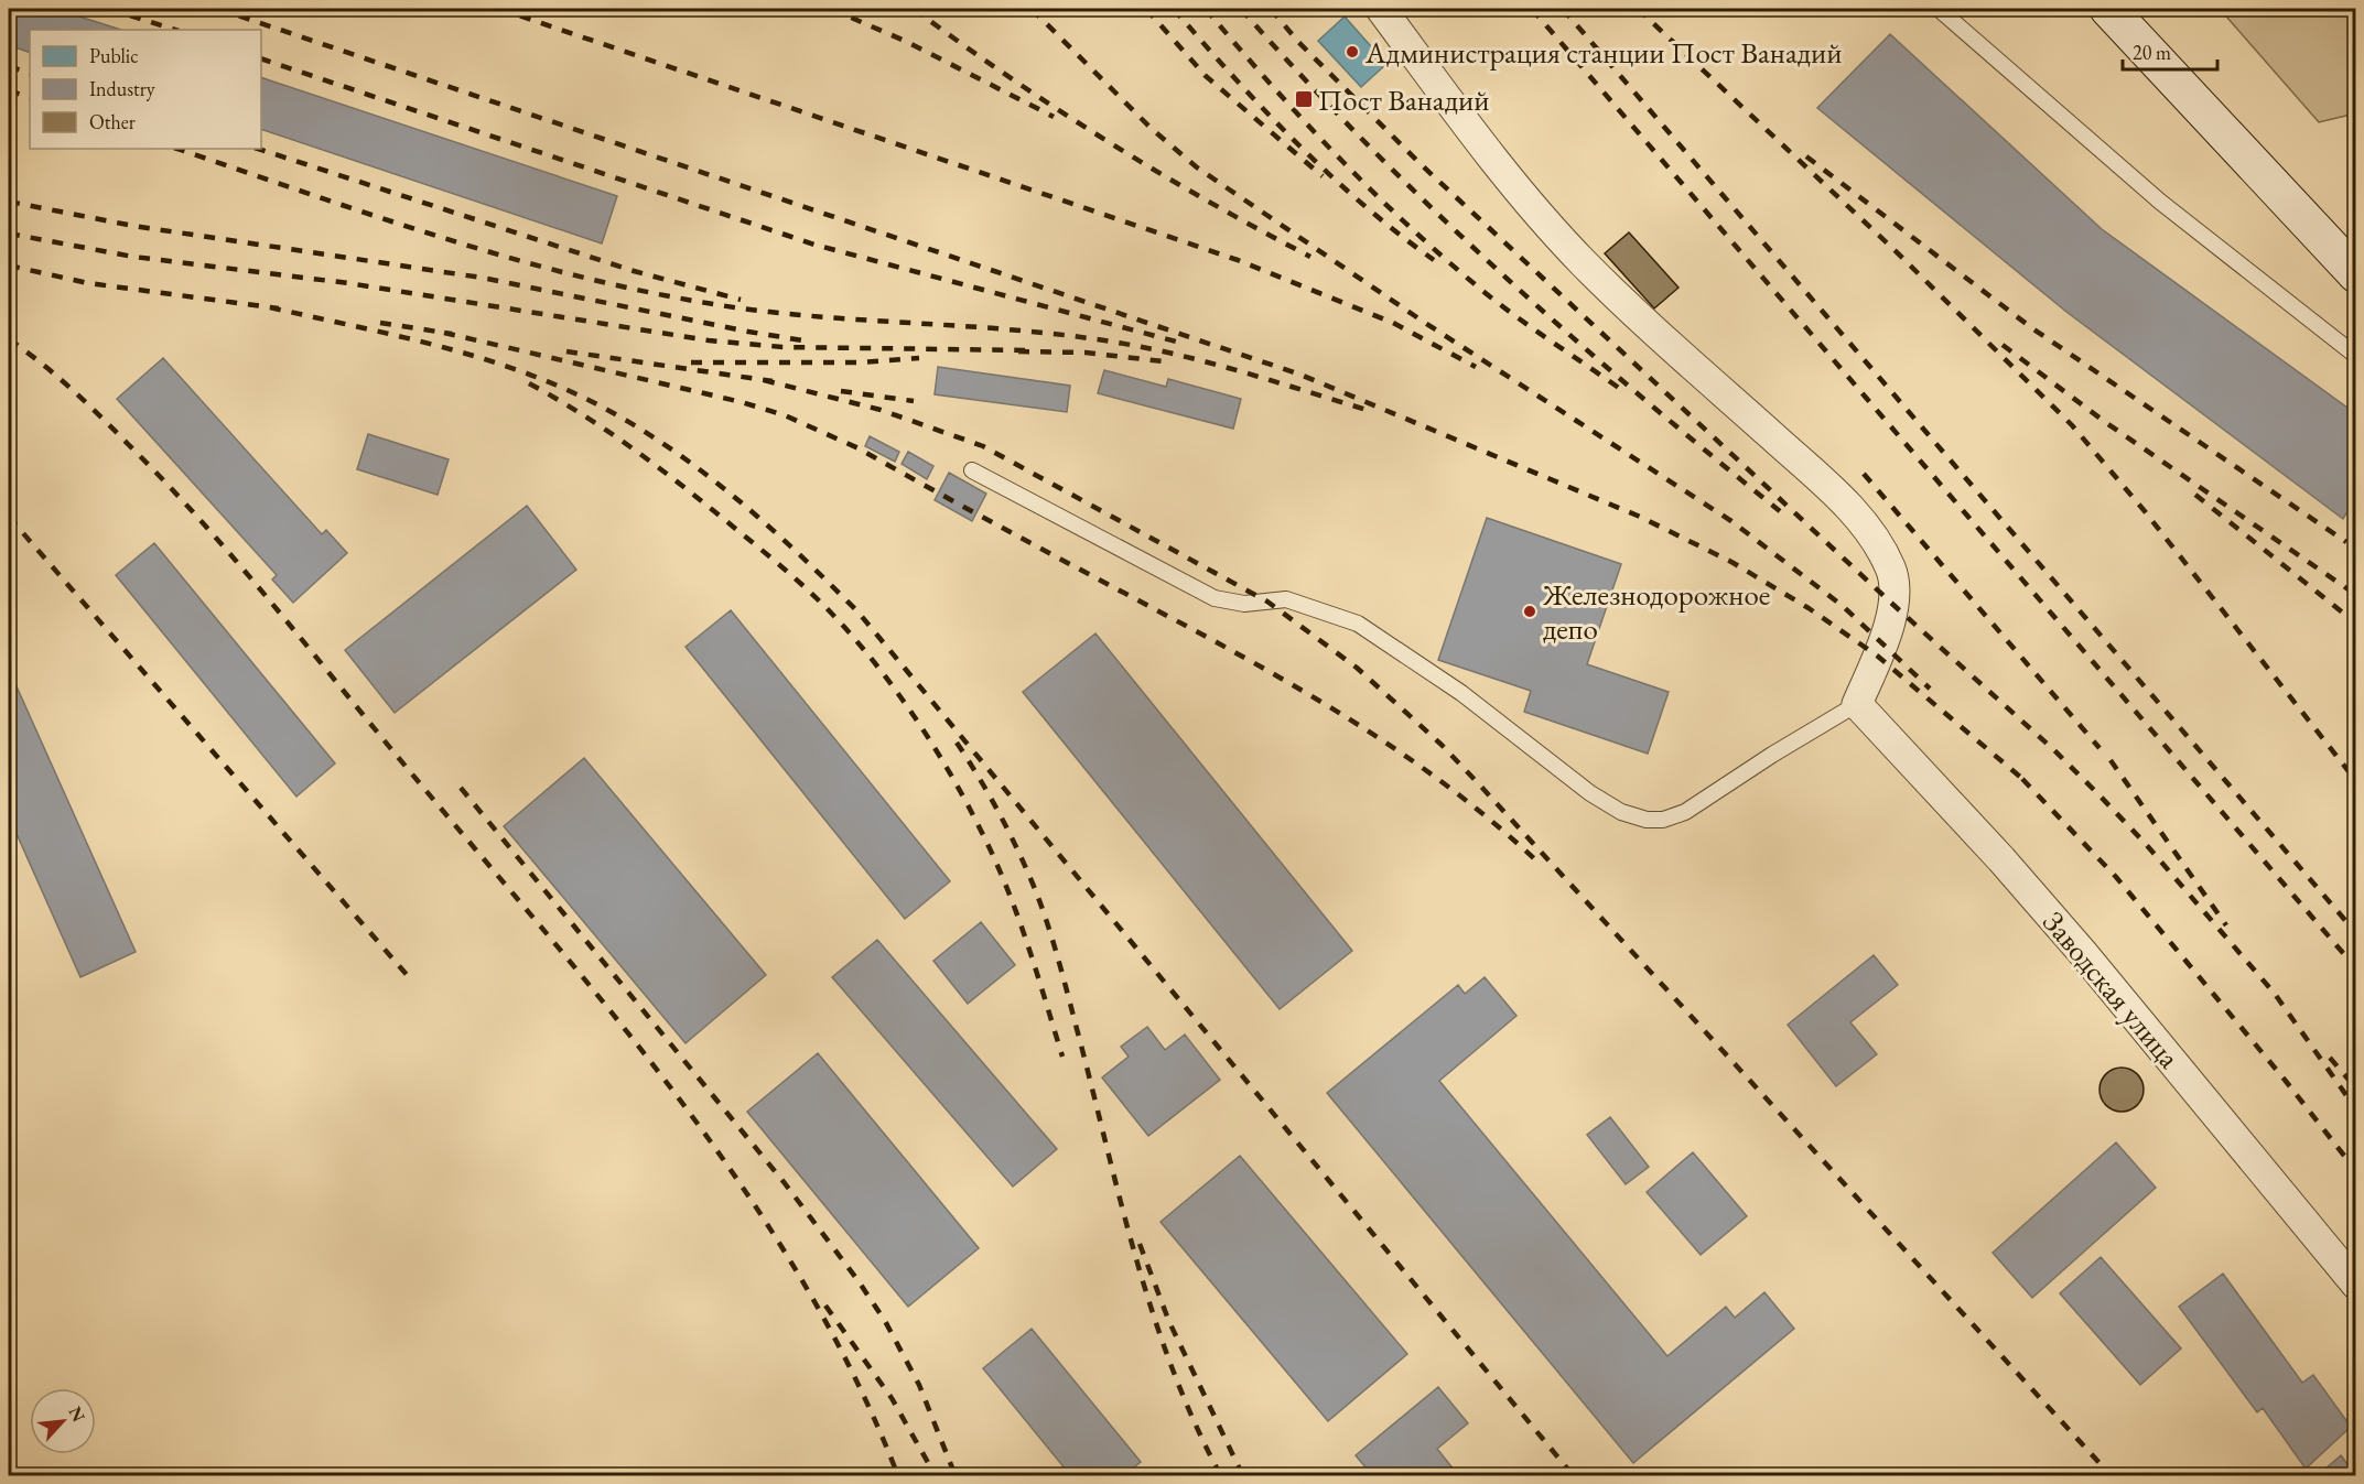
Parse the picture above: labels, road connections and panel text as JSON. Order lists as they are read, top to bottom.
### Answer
{
  "streets": {
    "street": ["Заводская улица"]
  },
  "places": {
    "other": ["Администрация станции Пост Ванадий", "Железнодорожное депо"],
    "transit": ["Пост Ванадий"]
  },
  "legend": ["Public", "Industry", "Other"],
  "scale_bar": "20 m",
  "north": "top right"
}
